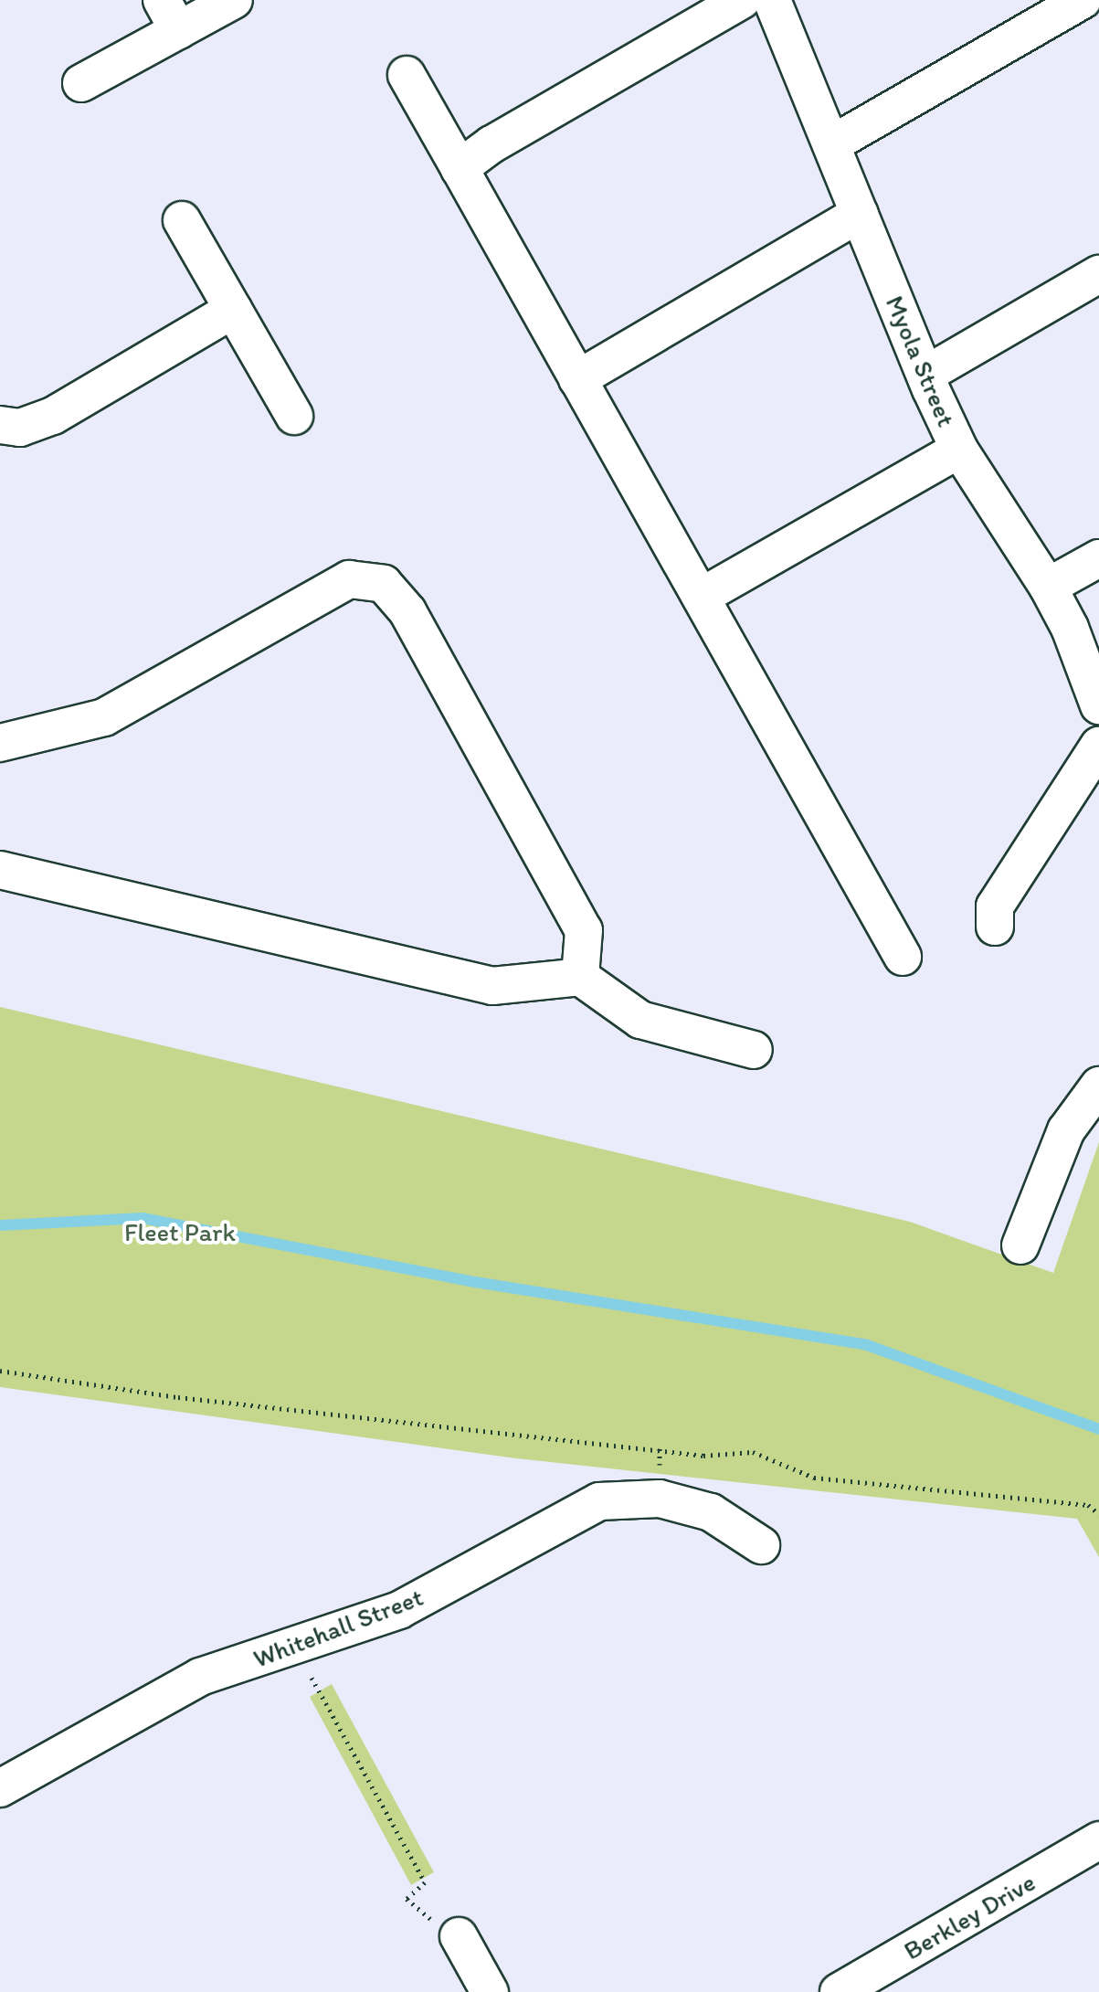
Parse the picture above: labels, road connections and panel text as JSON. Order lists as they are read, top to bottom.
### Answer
{
  "streets": {
    "street": ["Myola Street", "Whitehall Street", "Berkley Drive"]
  },
  "parks": ["Fleet Park"]
}
